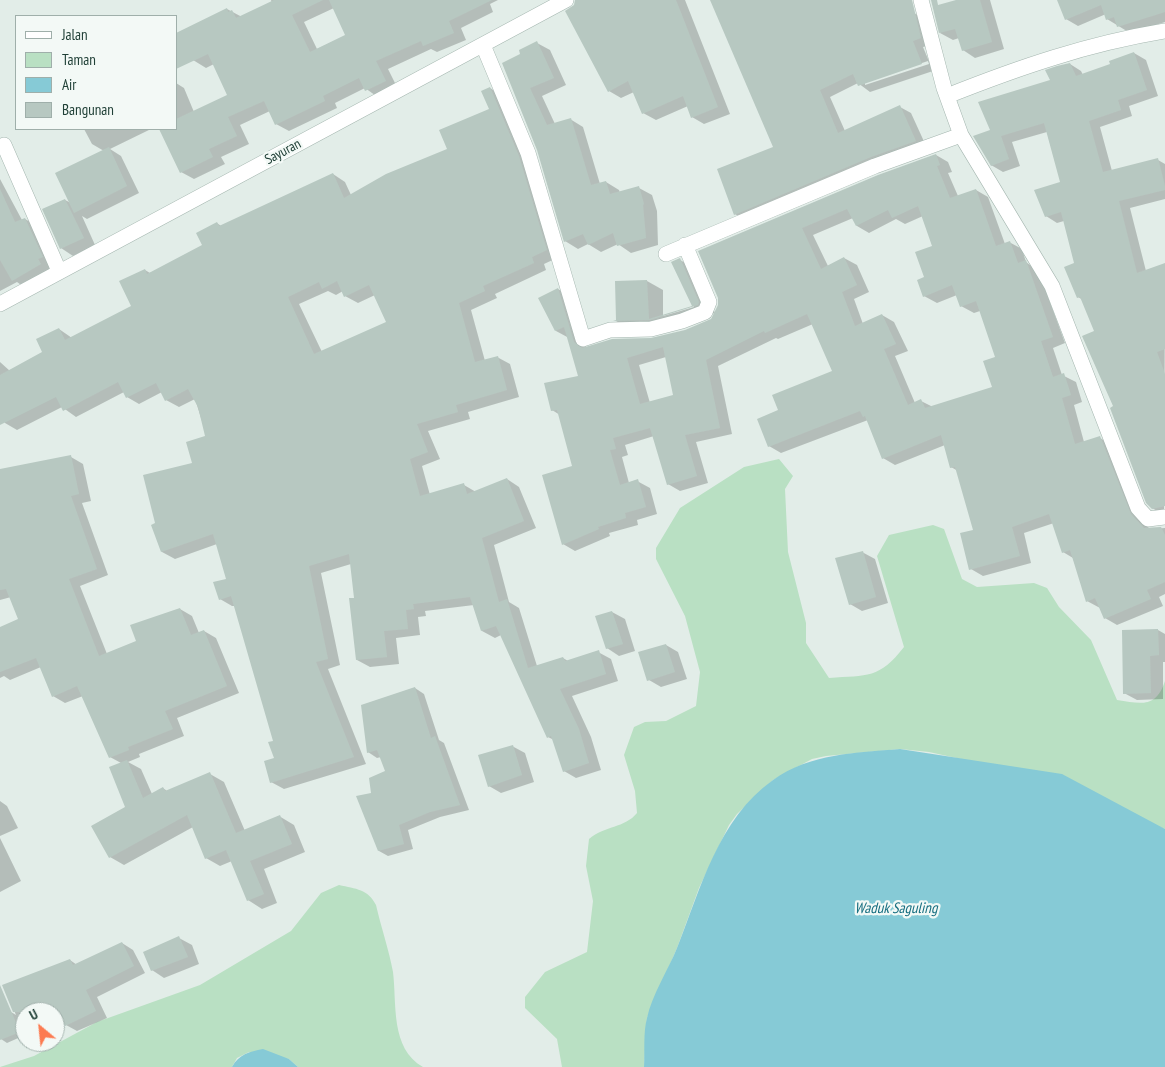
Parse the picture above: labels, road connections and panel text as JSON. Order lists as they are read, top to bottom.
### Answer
{
  "streets": {
    "street": ["Sayuran"]
  },
  "water": ["Waduk Saguling"],
  "legend": [
    "Jalan",
    "Taman",
    "Air",
    "Bangunan"
  ],
  "north": "top left"
}
